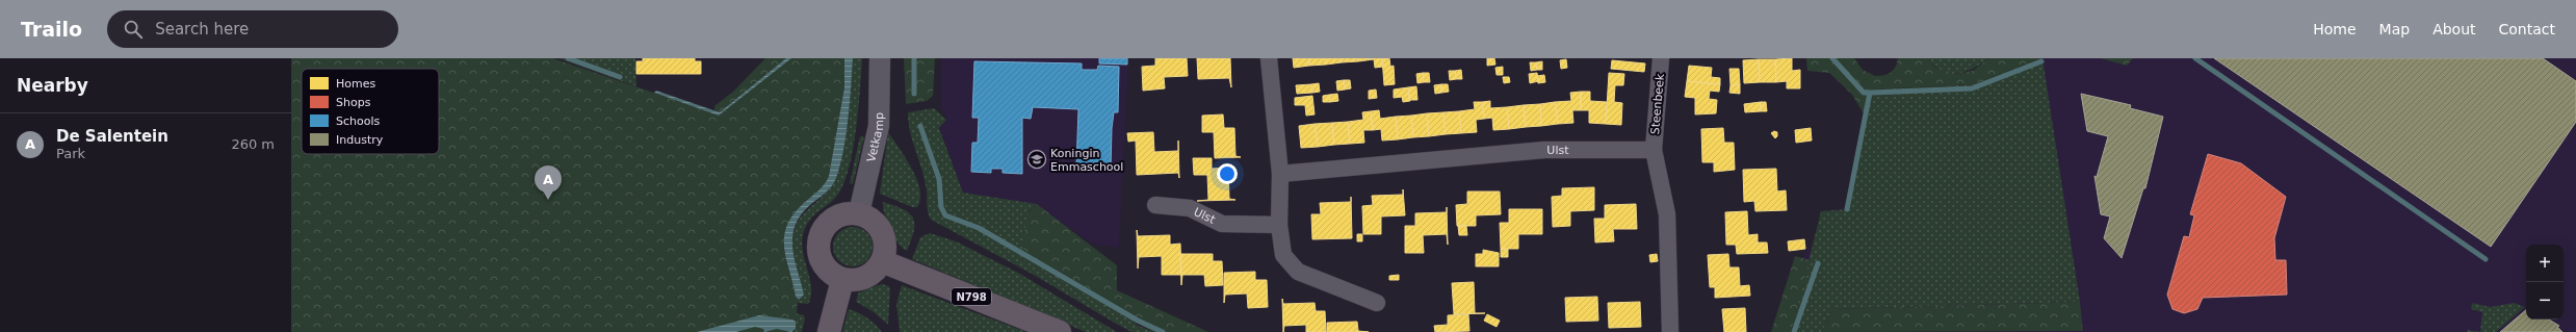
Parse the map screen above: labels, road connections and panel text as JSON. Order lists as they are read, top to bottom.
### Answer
{
  "streets": {
    "main road": ["N798"],
    "street": ["Steenbeek", "Vetkamp", "Ulst"]
  },
  "crossings": [
    ["Steenbeek", "Ulst"],
    ["Vetkamp", "N798"]
  ],
  "places": {
    "school or university": ["Koningin Emmaschool"]
  },
  "legend": [
    "Homes",
    "Shops",
    "Schools",
    "Industry"
  ],
  "page": {
    "header": "Trailo",
    "search": "Search here",
    "nav": [
      "Home",
      "Map",
      "About",
      "Contact"
    ],
    "heading": "Nearby",
    "list": [
      {
        "mark": "A",
        "name": "De Salentein",
        "note": "Park",
        "value": "260 m"
      }
    ],
    "pins": "A",
    "map_buttons": ["+", "−"]
  }
}
